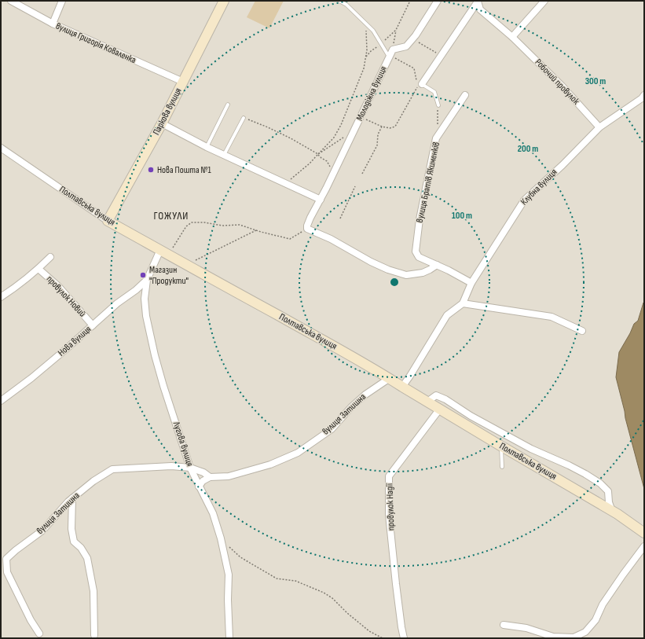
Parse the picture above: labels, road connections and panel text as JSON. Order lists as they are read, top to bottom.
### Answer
{
  "streets": {
    "street": [
      "вулиця Григорія Коваленка",
      "Робочий провулок",
      "Молодіжна вулиця",
      "Паркова вулиця",
      "вулиця Братів Якименків",
      "Клубна вулиця",
      "Полтавська вулиця",
      "провулок Новий",
      "Нова вулиця",
      "вулиця Затишна",
      "Лугова вулиця",
      "провулок Надії"
    ]
  },
  "crossings": [
    ["вулиця Григорія Коваленка", "Паркова вулиця"],
    ["Робочий провулок", "Клубна вулиця"],
    ["Паркова вулиця", "Полтавська вулиця"],
    ["вулиця Братів Якименків", "Клубна вулиця"],
    ["Полтавська вулиця", "вулиця Затишна"],
    ["Полтавська вулиця", "Лугова вулиця"],
    ["Полтавська вулиця", "провулок Надії"],
    ["провулок Новий", "Нова вулиця"],
    ["Нова вулиця", "Лугова вулиця"],
    ["вулиця Затишна", "Лугова вулиця"]
  ],
  "districts": ["ГОЖУЛИ"],
  "places": ["Нова Пошта №1", "Магазин \"Продукти\""],
  "rings": ["300 m", "200 m", "100 m"]
}
